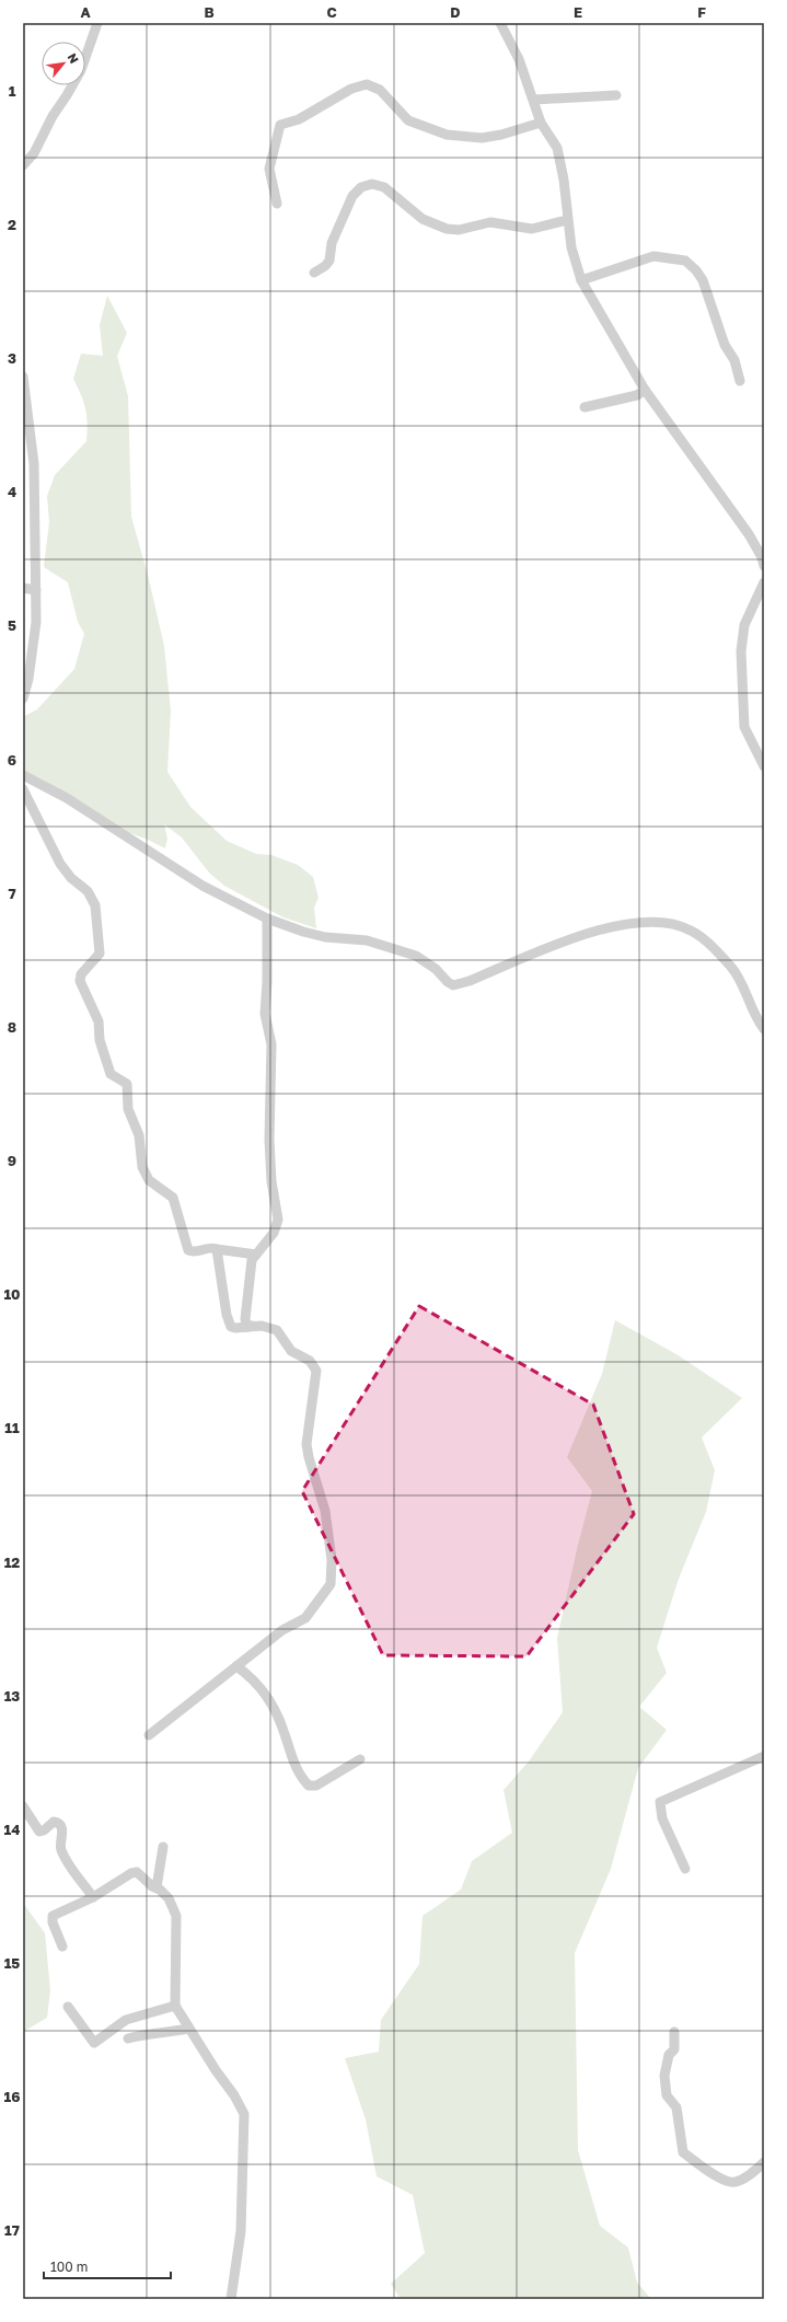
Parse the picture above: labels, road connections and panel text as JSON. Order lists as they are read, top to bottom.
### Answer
{
  "scale_bar": "100 m",
  "north": "top right",
  "grid": {
    "columns": [
      "A",
      "B",
      "C",
      "D",
      "E",
      "F"
    ],
    "rows": [
      "1",
      "2",
      "3",
      "4",
      "5",
      "6",
      "7",
      "8",
      "9",
      "10",
      "11",
      "12",
      "13",
      "14",
      "15",
      "16",
      "17"
    ]
  }
}
